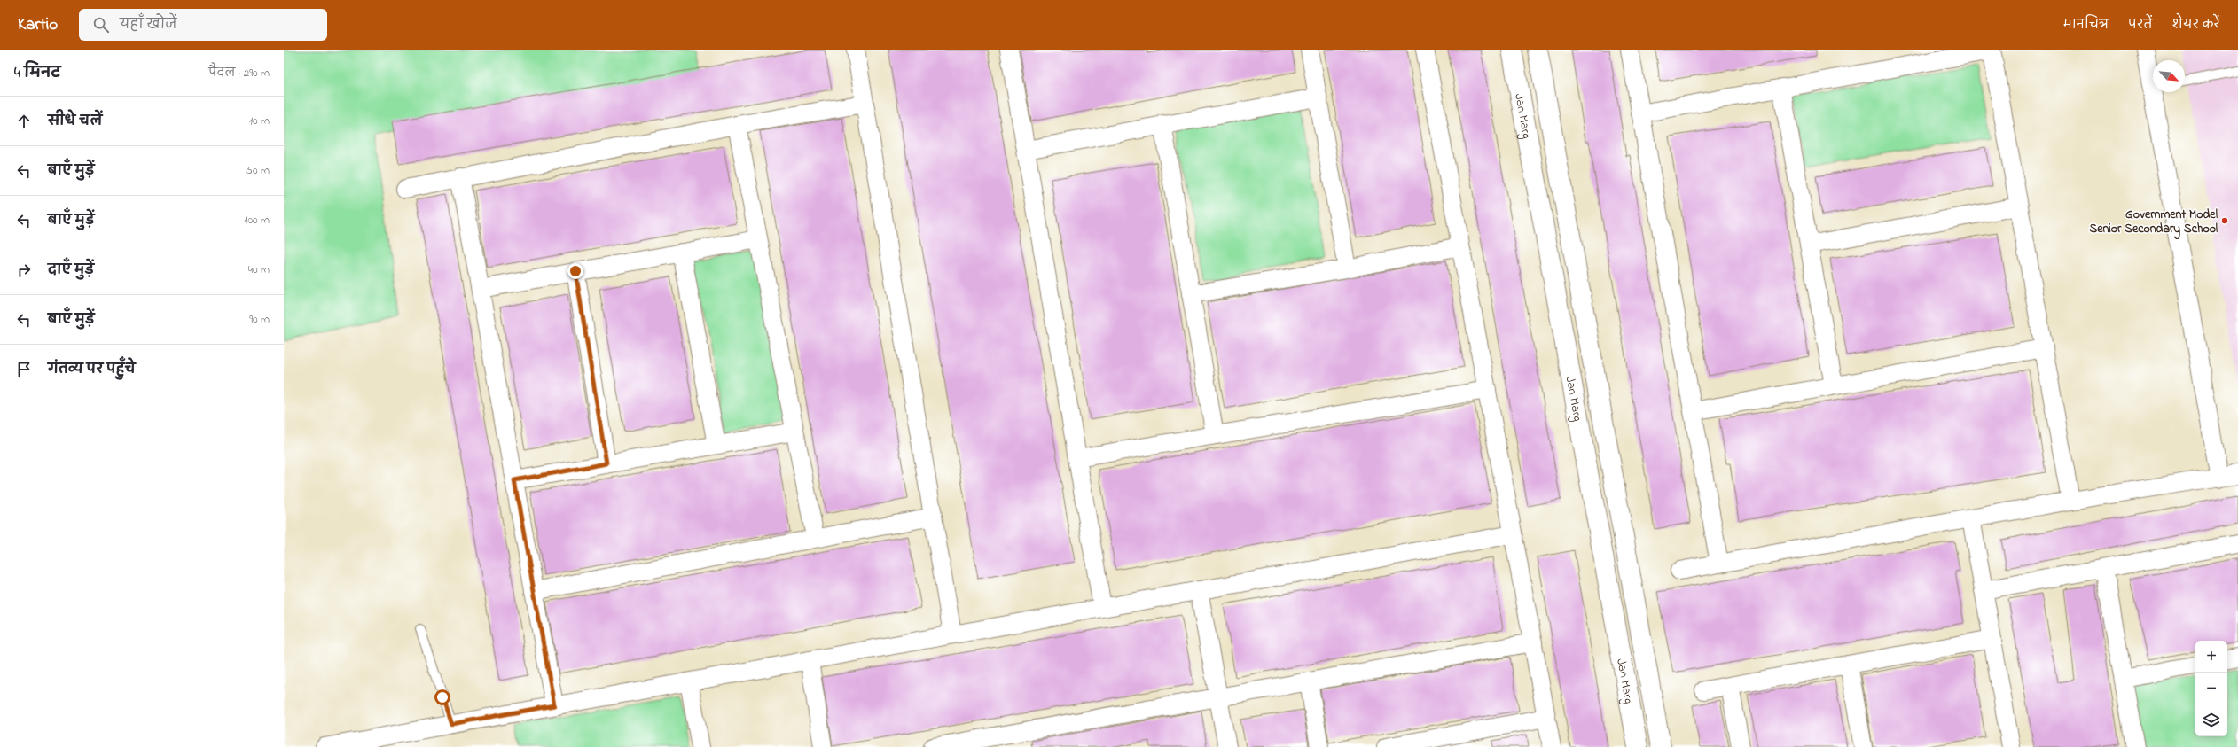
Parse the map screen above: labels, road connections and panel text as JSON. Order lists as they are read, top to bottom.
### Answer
{
  "streets": {
    "main road": ["Jan Marg"]
  },
  "places": ["Government Model Senior Secondary School"],
  "north": "bottom right",
  "page": {
    "header": "Kartio",
    "search": "यहाँ खोजें",
    "nav": ["मानचित्र", "परतें", "शेयर करें"],
    "heading": ["4 मिनट", "पैदल · 290 m"],
    "list": [
      ["सीधे चलें", "10 m"],
      ["बाएँ मुड़ें", "50 m"],
      ["बाएँ मुड़ें", "100 m"],
      ["दाएँ मुड़ें", "40 m"],
      ["बाएँ मुड़ें", "90 m"],
      "गंतव्य पर पहुँचे"
    ],
    "map_buttons": ["+", "−"]
  }
}
